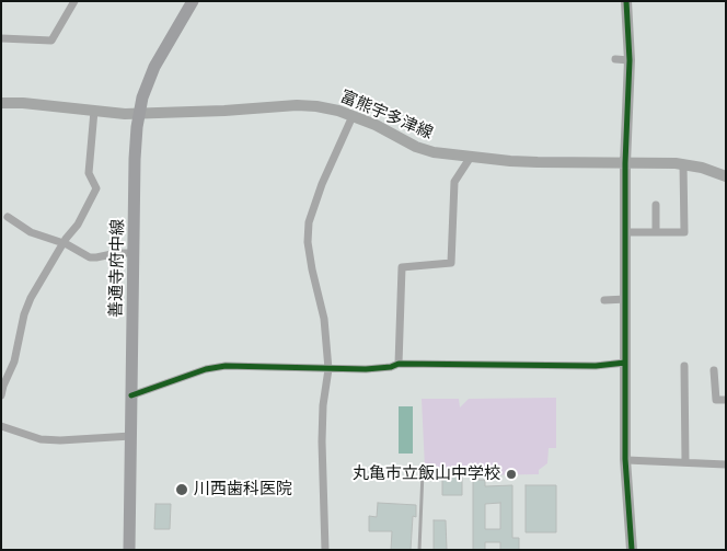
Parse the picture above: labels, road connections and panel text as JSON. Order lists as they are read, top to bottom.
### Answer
{
  "streets": {
    "main road": ["富熊宇多津線", "善通寺府中線"]
  },
  "crossings": [
    ["富熊宇多津線", "善通寺府中線"]
  ],
  "places": ["丸亀市立飯山中学校", "川西歯科医院"]
}
